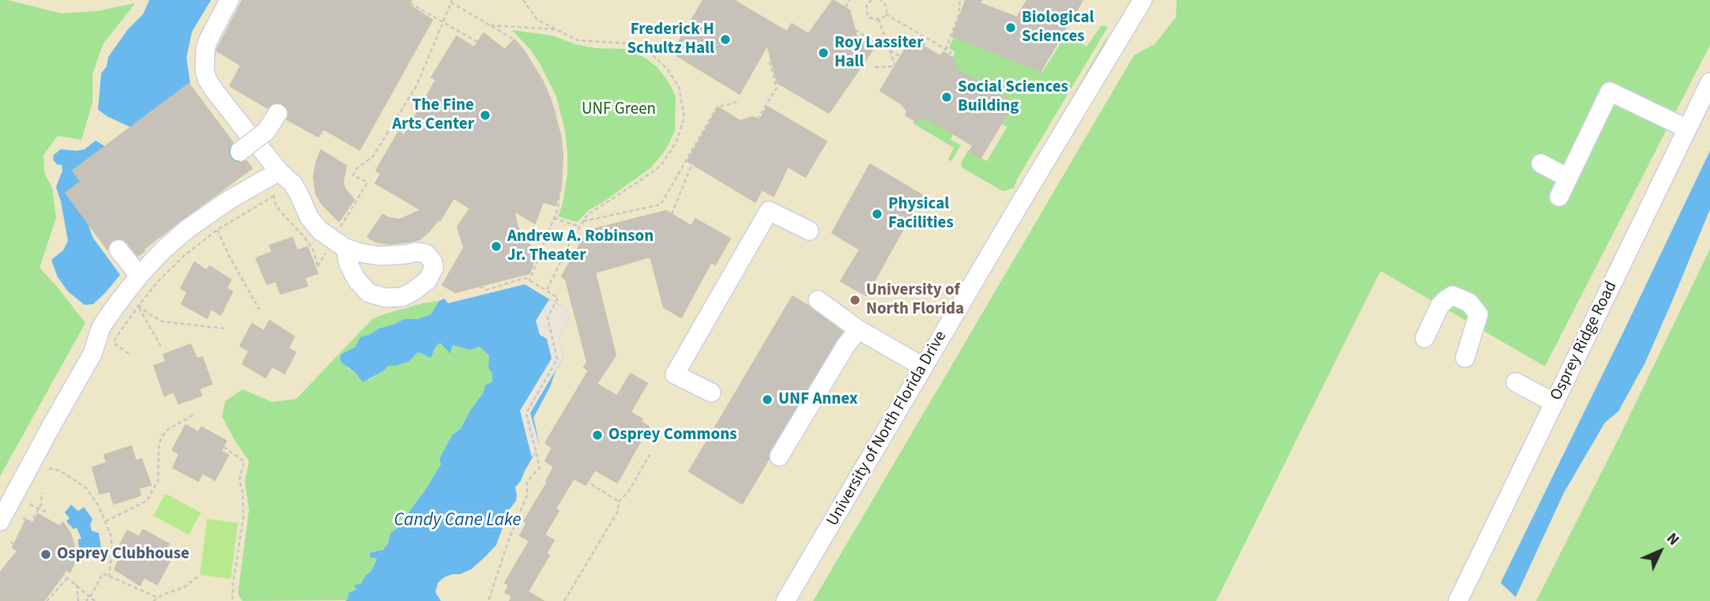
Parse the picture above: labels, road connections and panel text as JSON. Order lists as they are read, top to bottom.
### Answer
{
  "streets": {
    "street": ["Osprey Ridge Road", "University of North Florida Drive"]
  },
  "water": ["Candy Cane Lake"],
  "parks": ["UNF Green"],
  "places": [
    "Biological Sciences",
    "Frederick H Schultz Hall",
    "Roy Lassiter Hall",
    "Social Sciences Building",
    "The Fine Arts Center",
    "Physical Facilities",
    "Andrew A. Robinson Jr. Theater",
    "University of North Florida",
    "UNF Annex",
    "Osprey Commons",
    "Osprey Clubhouse"
  ],
  "north": "top right"
}
